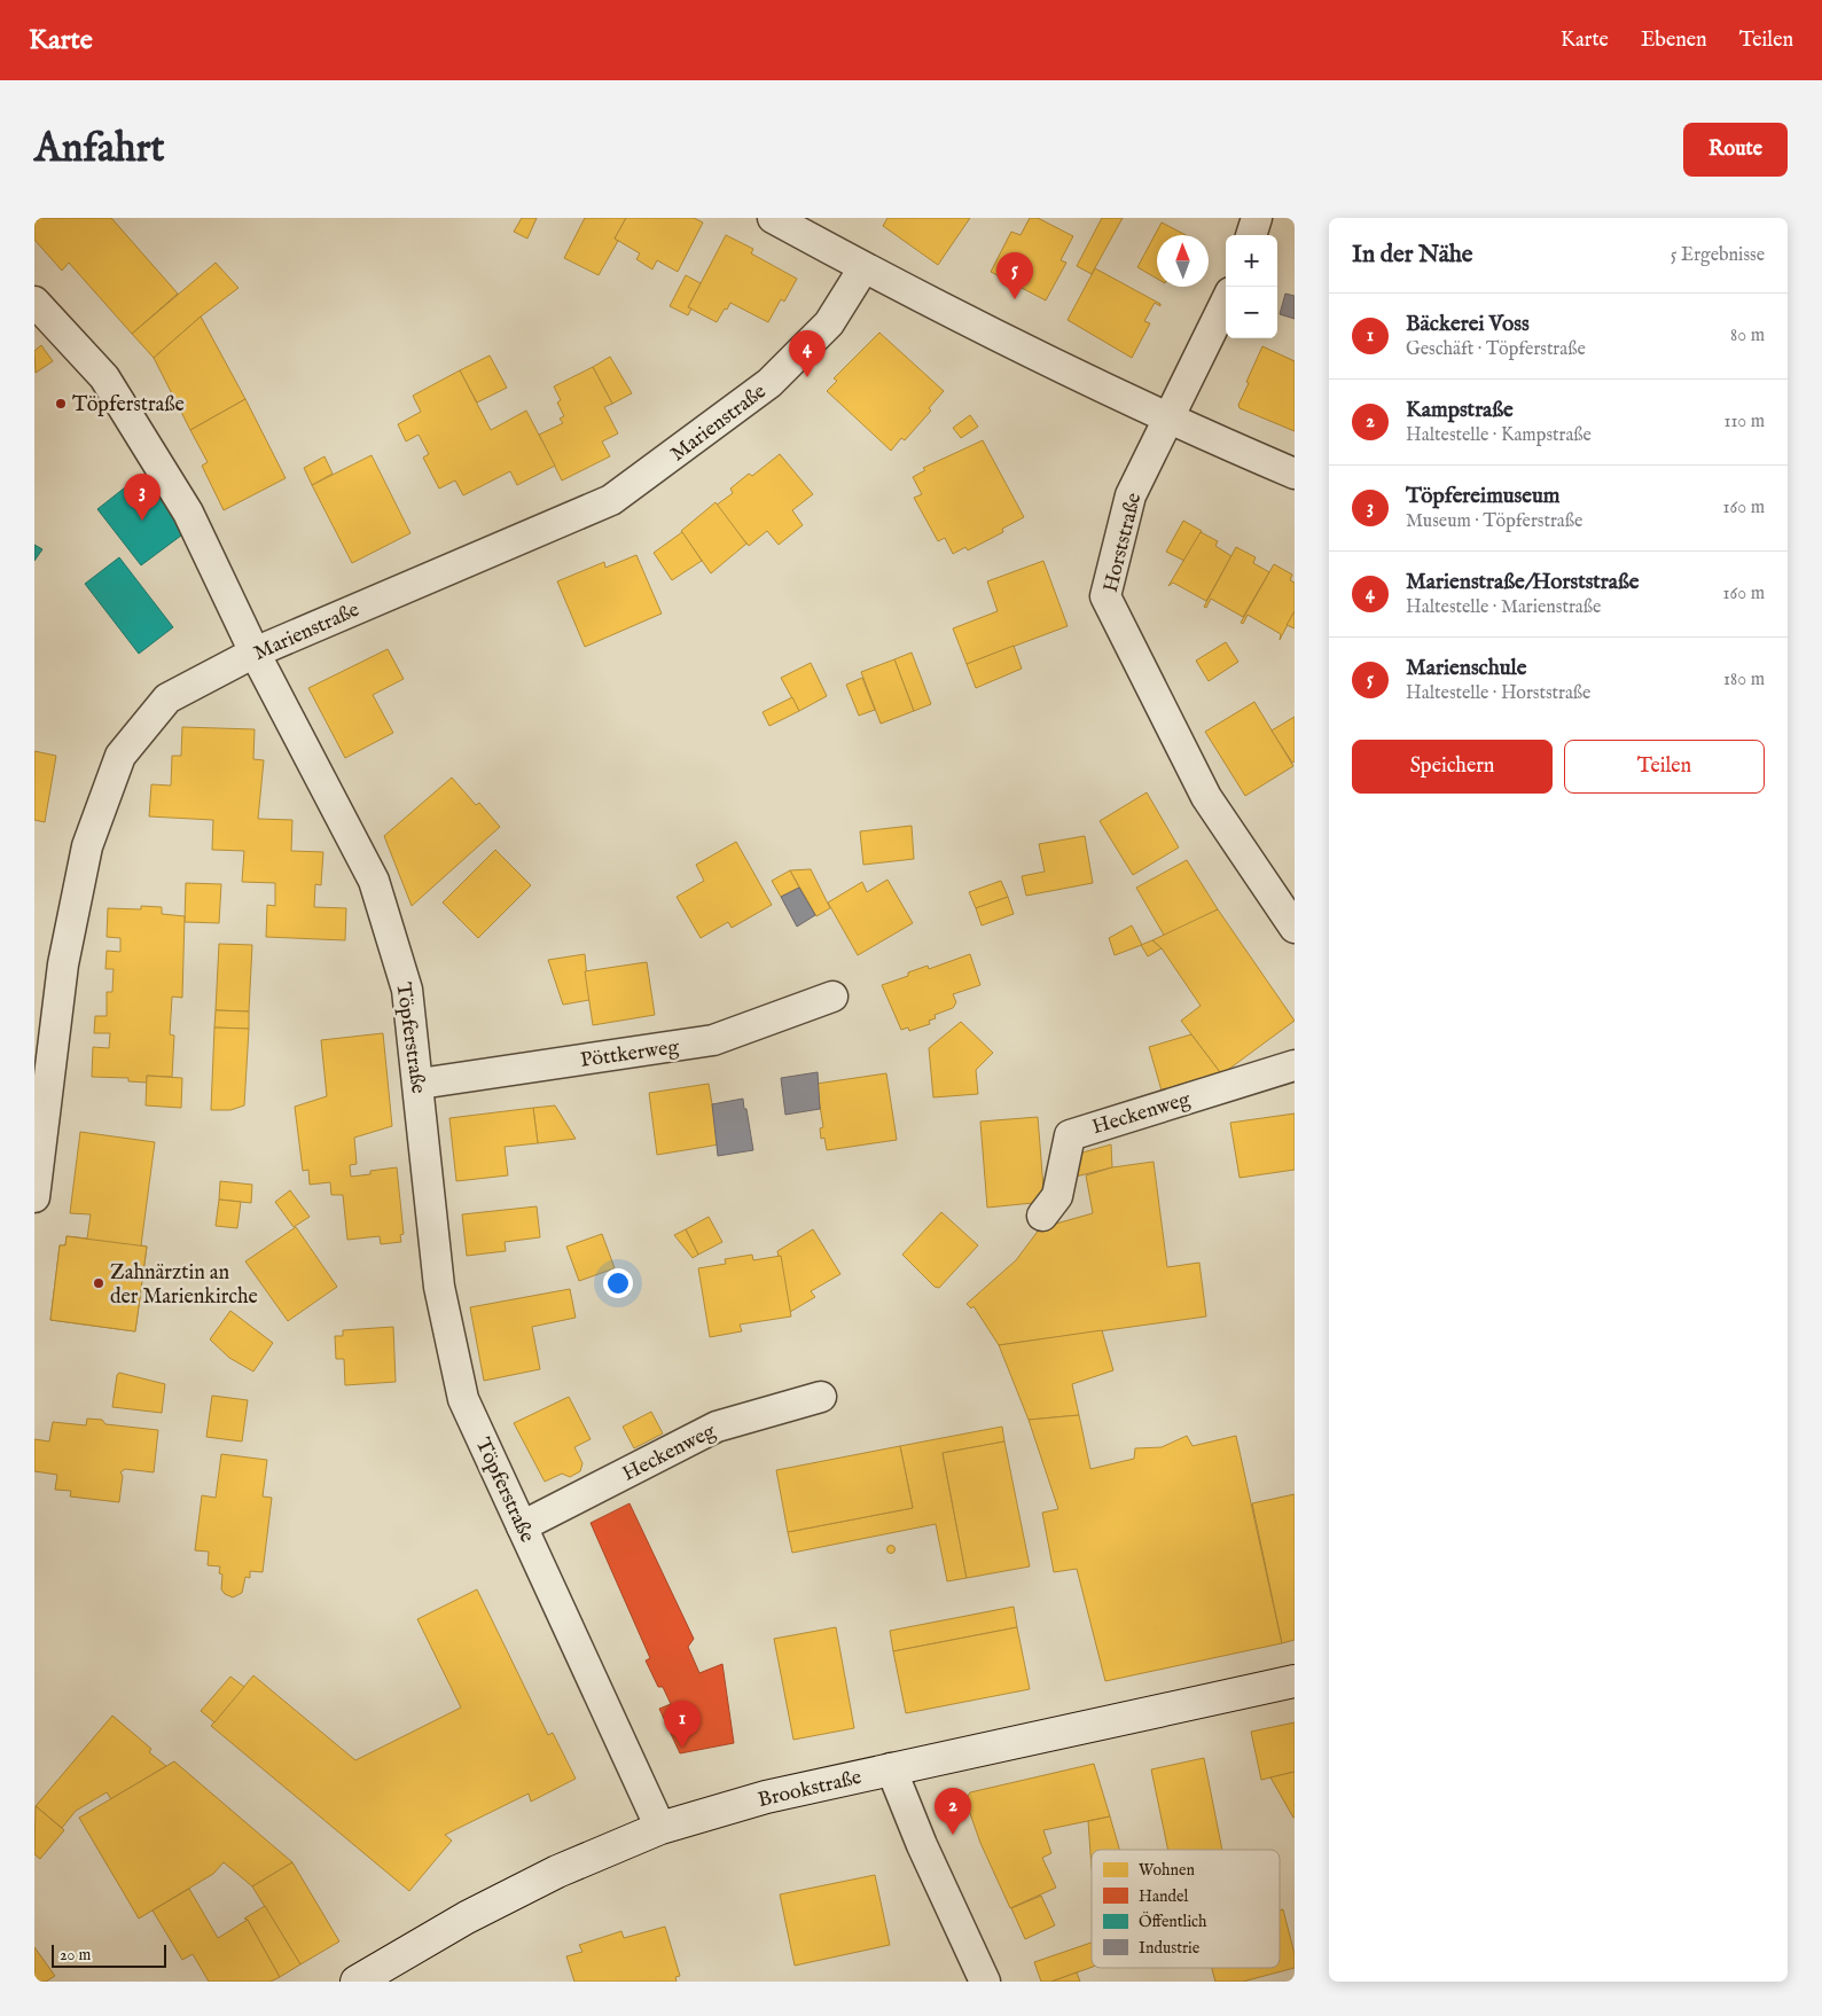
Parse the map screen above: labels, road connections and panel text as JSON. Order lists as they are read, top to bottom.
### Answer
{
  "streets": {
    "main road": ["Brookstraße"],
    "street": [
      "Marienstraße",
      "Horststraße",
      "Töpferstraße",
      "Pöttkerweg",
      "Heckenweg"
    ]
  },
  "crossings": [
    ["Marienstraße", "Töpferstraße"],
    ["Töpferstraße", "Pöttkerweg"],
    ["Töpferstraße", "Heckenweg"],
    ["Töpferstraße", "Brookstraße"]
  ],
  "places": ["Töpferstraße", "Zahnärztin an der Marienkirche"],
  "legend": [
    "Wohnen",
    "Handel",
    "Öffentlich",
    "Industrie"
  ],
  "scale_bar": "20 m",
  "north": "top",
  "page": {
    "header": "Karte",
    "nav": ["Karte", "Ebenen", "Teilen"],
    "buttons": [
      "Route",
      ["Speichern", "Teilen"]
    ],
    "title": "Anfahrt",
    "heading": ["In der Nähe", "5 Ergebnisse"],
    "map_buttons": ["+", "−"],
    "pins": [
      "5",
      "4",
      "3",
      "1",
      "2"
    ],
    "list": [
      {
        "mark": "1",
        "name": "Bäckerei Voss",
        "note": "Geschäft · Töpferstraße",
        "value": "80 m"
      },
      {
        "mark": "2",
        "name": "Kampstraße",
        "note": "Haltestelle · Kampstraße",
        "value": "110 m"
      },
      {
        "mark": "3",
        "name": "Töpfereimuseum",
        "note": "Museum · Töpferstraße",
        "value": "160 m"
      },
      {
        "mark": "4",
        "name": "Marienstraße/Horststraße",
        "note": "Haltestelle · Marienstraße",
        "value": "160 m"
      },
      {
        "mark": "5",
        "name": "Marienschule",
        "note": "Haltestelle · Horststraße",
        "value": "180 m"
      }
    ],
    "scale": "20 m"
  }
}
